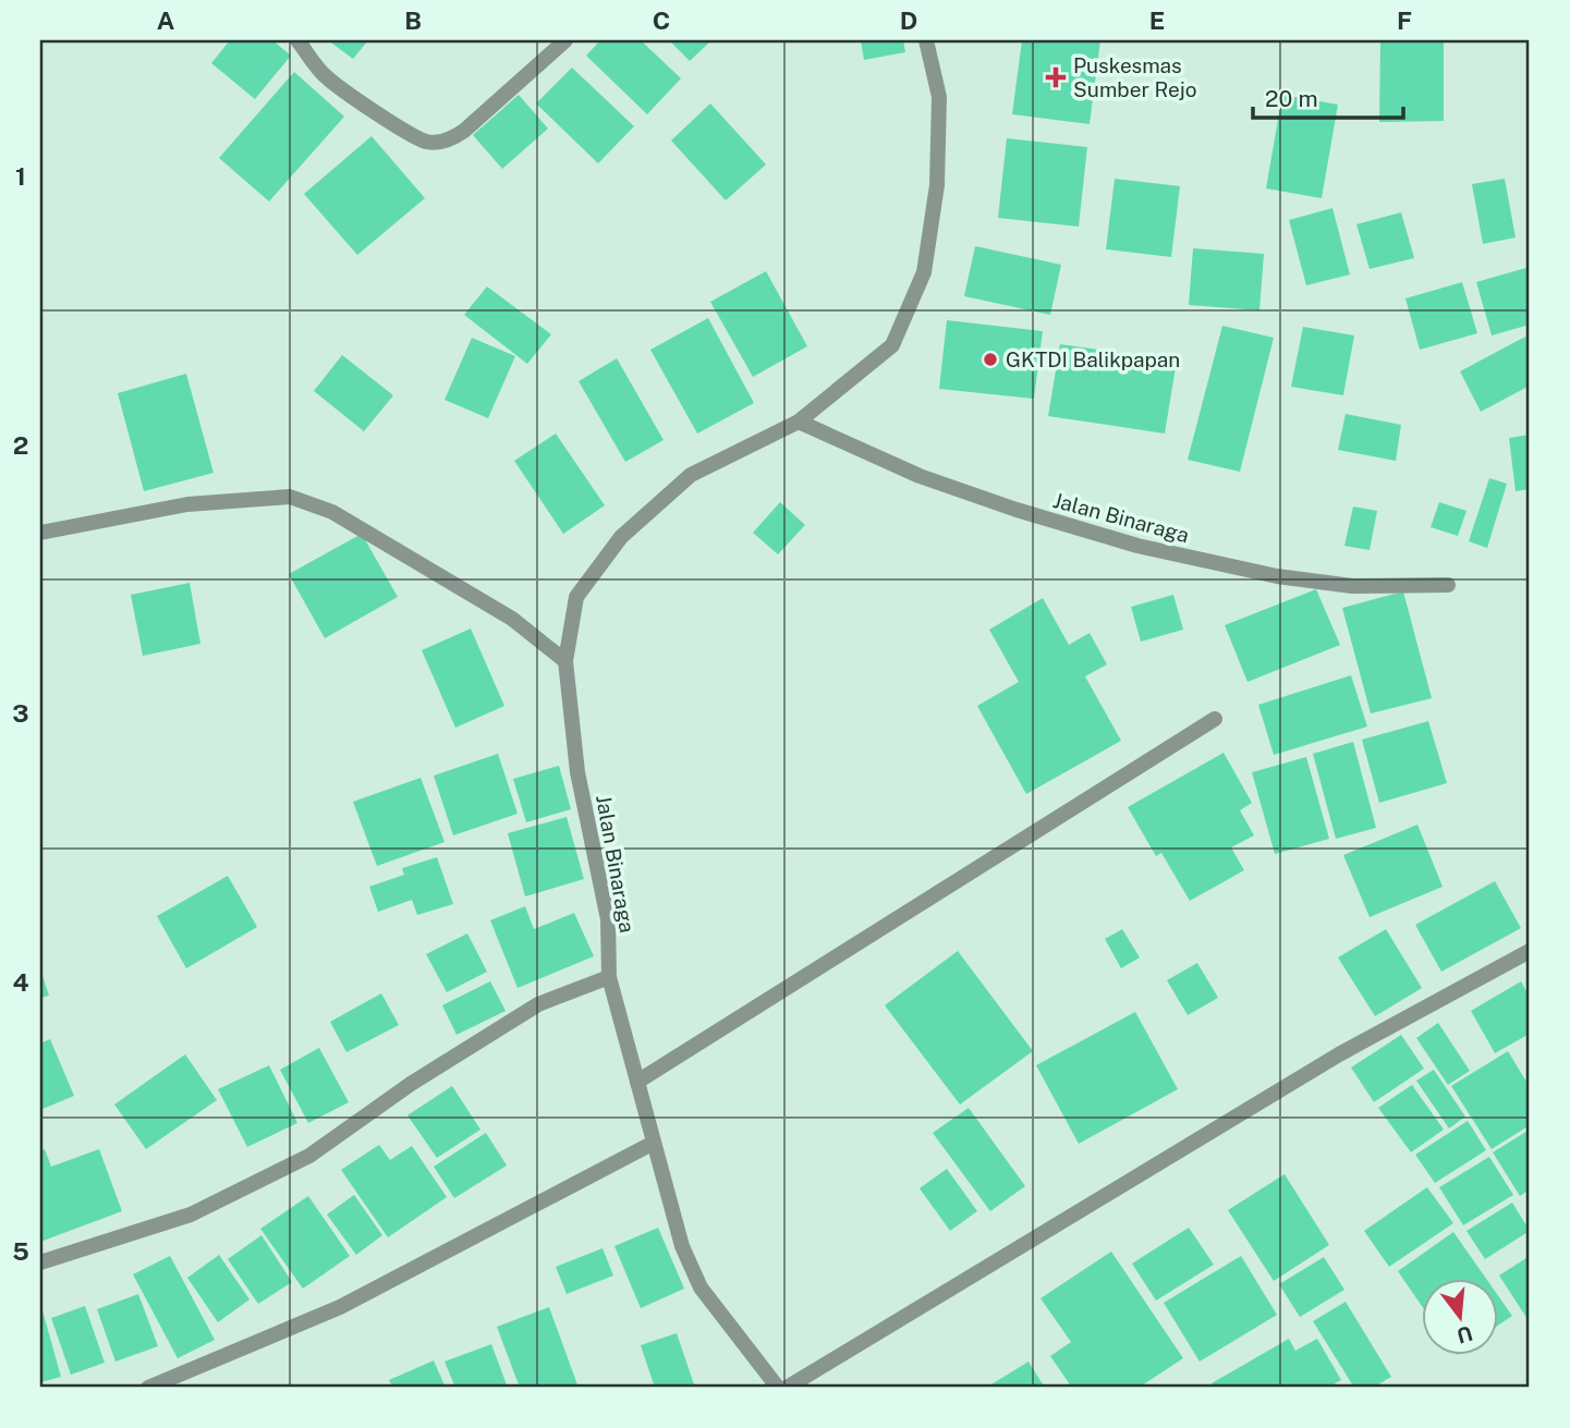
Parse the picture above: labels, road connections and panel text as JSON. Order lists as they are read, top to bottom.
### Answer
{
  "streets": {
    "street": ["Jalan Binaraga"]
  },
  "places": {
    "health": ["Puskesmas Sumber Rejo"],
    "other": ["GKTDI Balikpapan"]
  },
  "scale_bar": "20 m",
  "north": "bottom",
  "grid": {
    "columns": [
      "A",
      "B",
      "C",
      "D",
      "E",
      "F"
    ],
    "rows": [
      "1",
      "2",
      "3",
      "4",
      "5"
    ]
  }
}
